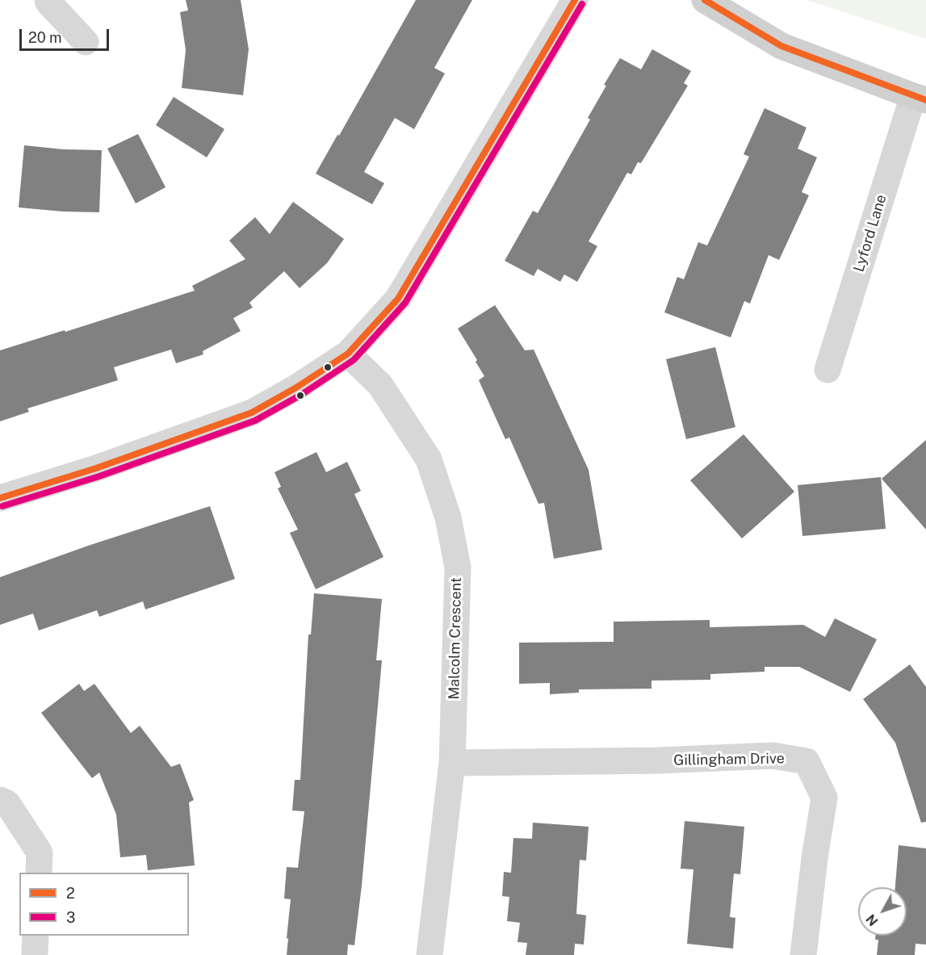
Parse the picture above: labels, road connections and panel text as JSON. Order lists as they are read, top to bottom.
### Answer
{
  "streets": {
    "street": ["Lyford Lane", "Malcolm Crescent", "Gillingham Drive"]
  },
  "crossings": [
    ["Malcolm Crescent", "Gillingham Drive"]
  ],
  "lines": ["transit line 2", "transit line 3"],
  "legend": ["2", "3"],
  "scale_bar": "20 m",
  "north": "bottom left"
}
